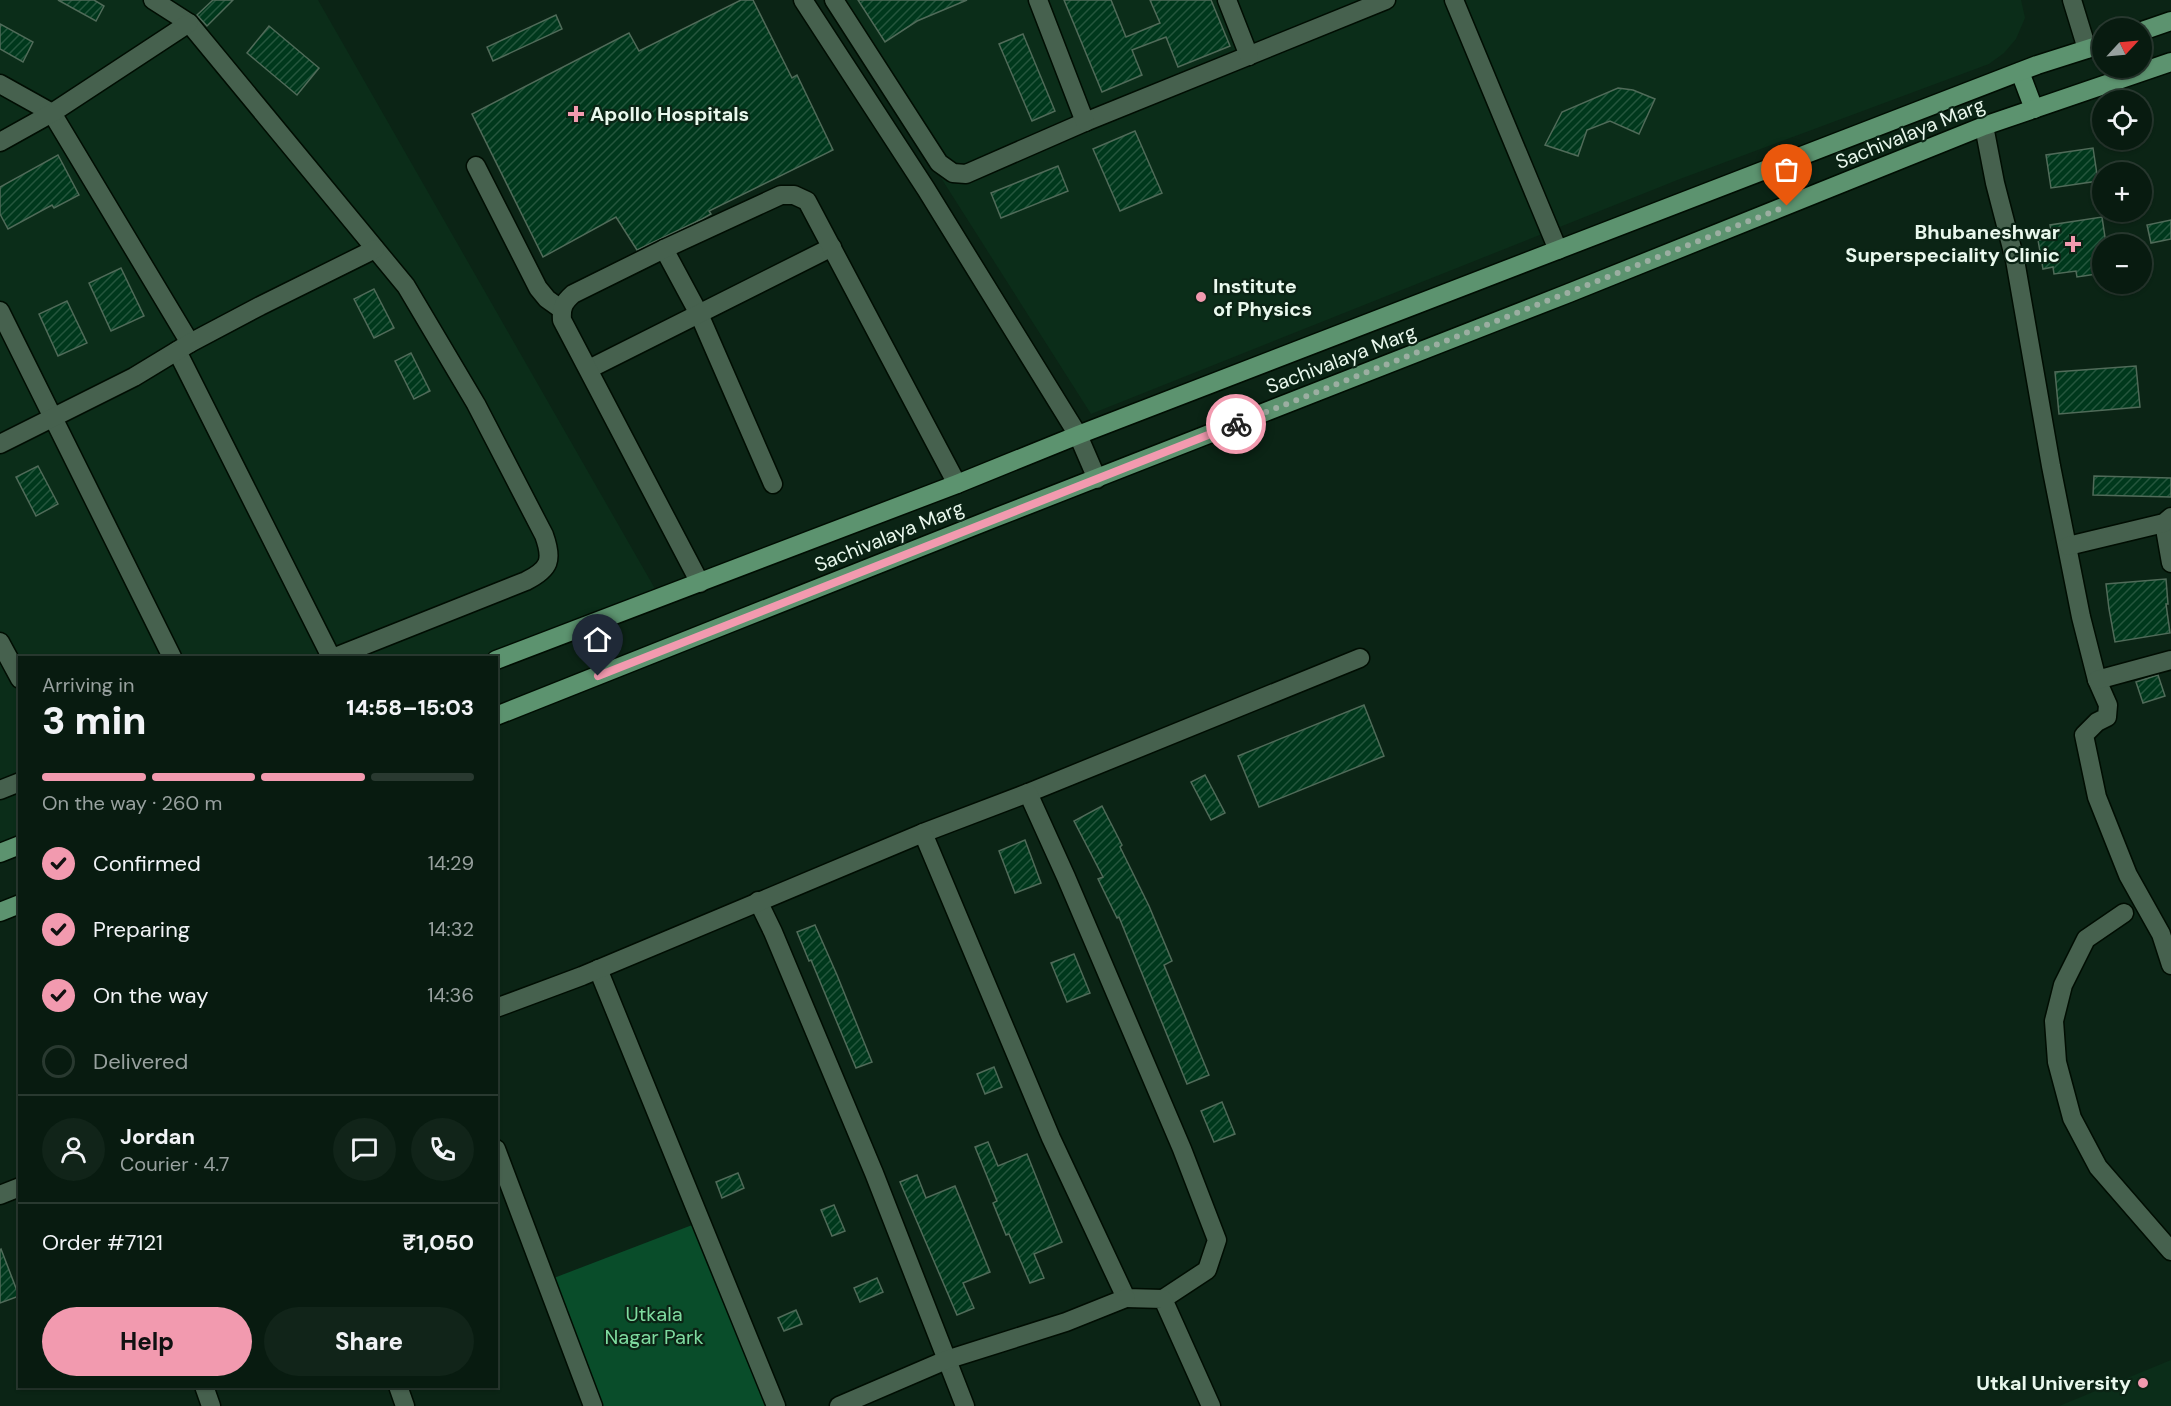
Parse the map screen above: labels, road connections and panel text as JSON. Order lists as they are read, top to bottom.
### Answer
{
  "streets": {
    "main road": ["Sachivalaya Marg"]
  },
  "parks": ["Utkala Nagar Park"],
  "places": {
    "health": ["Apollo Hospitals", "Bhubaneshwar Superspeciality Clinic"],
    "other": ["Institute of Physics", "Utkal University"]
  },
  "north": "top right",
  "page": {
    "map_buttons": ["+", "−"],
    "heading": ["3 min", "Arriving in", "14:58–15:03"],
    "panel": [
      "Jordan",
      "Courier · 4.7",
      "Order #7121",
      "₹1,050"
    ],
    "bar": "On the way · 260 m",
    "list": [
      ["Confirmed", "14:29"],
      ["Preparing", "14:32"],
      ["On the way", "14:36"],
      "Delivered"
    ],
    "buttons": ["Help", "Share"]
  }
}
